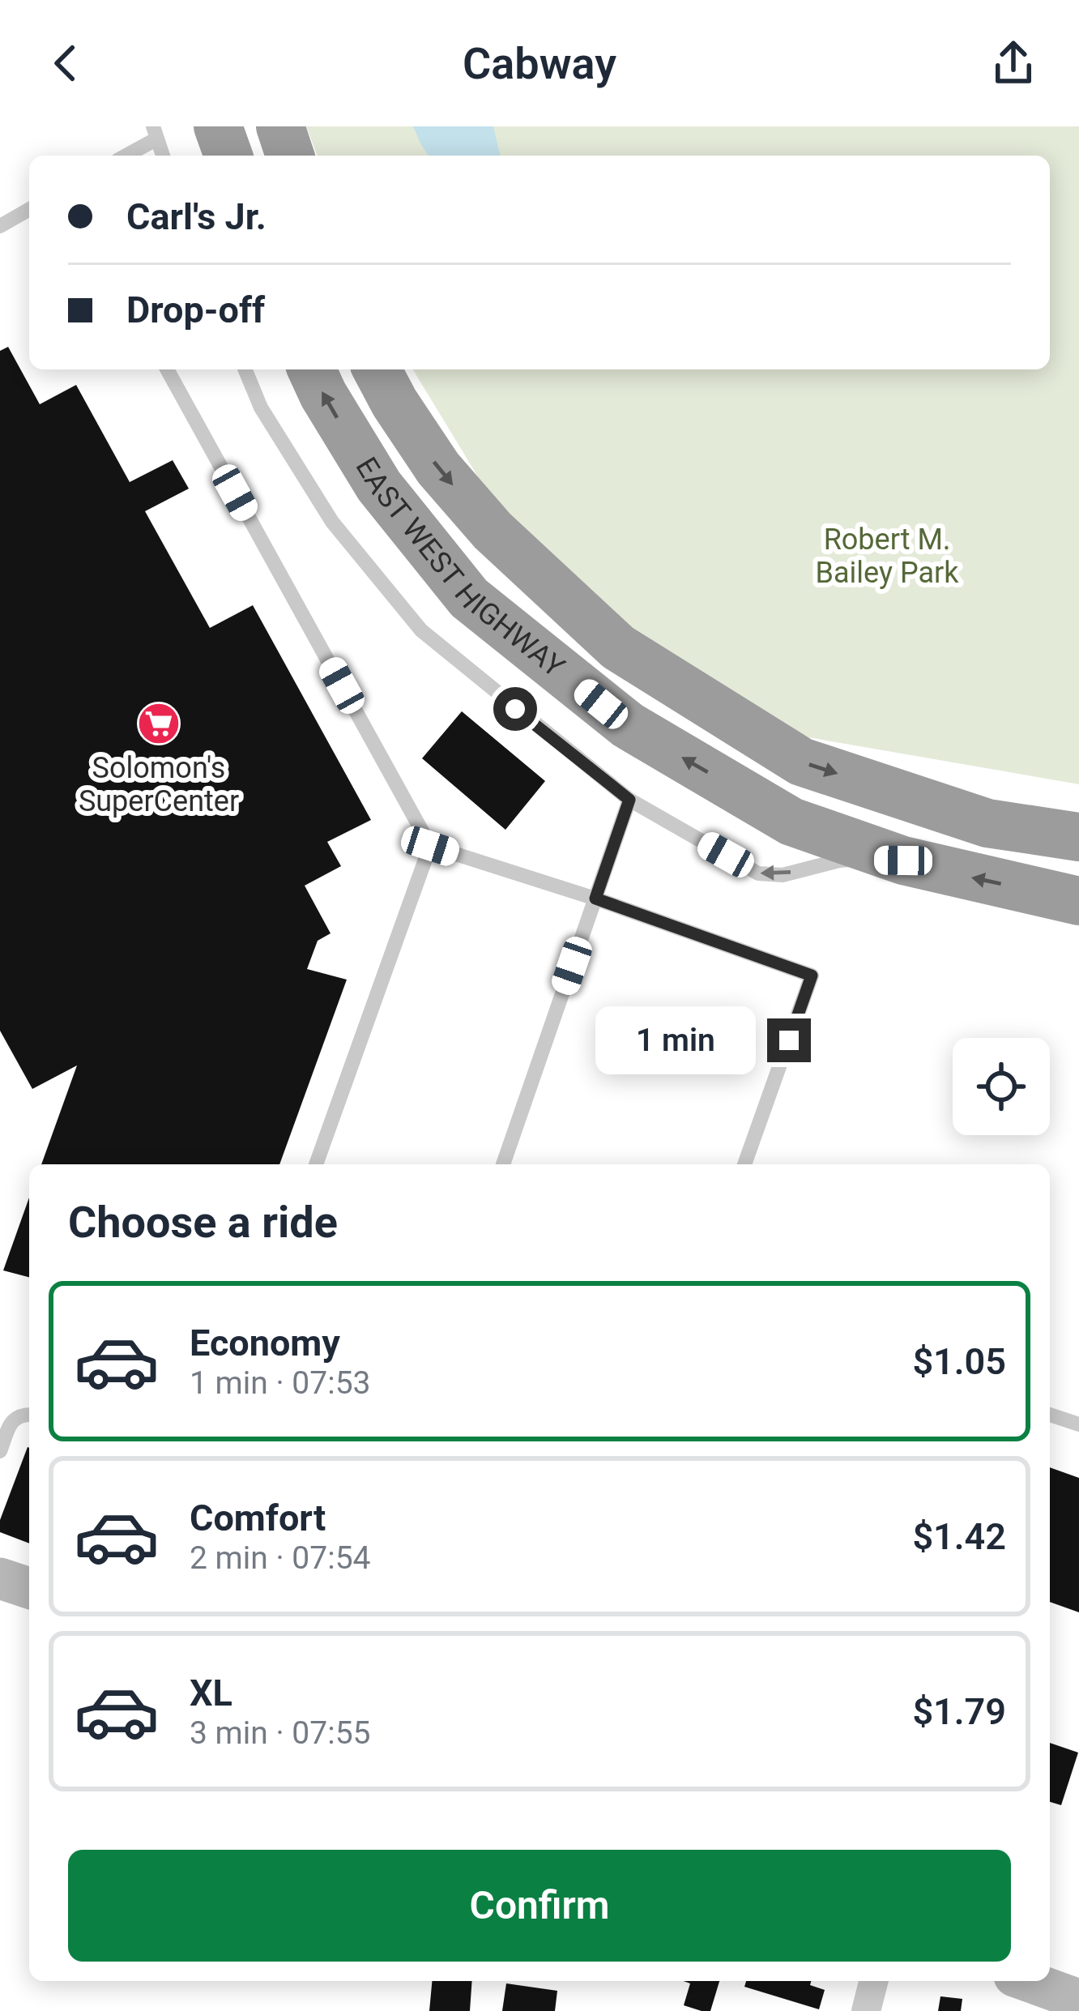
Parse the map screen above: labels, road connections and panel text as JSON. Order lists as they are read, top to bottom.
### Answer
{
  "streets": {
    "highway": ["EAST WEST HIGHWAY"]
  },
  "parks": ["Robert M. Bailey Park"],
  "places": {
    "supermarket": ["Solomon's SuperCenter"]
  },
  "page": {
    "header": "Cabway",
    "banner": ["Carl's Jr.", "Drop-off"],
    "bubble": "1 min",
    "heading": "Choose a ride",
    "list": [
      {
        "name": "Economy",
        "note": "1 min · 07:53",
        "value": "$1.05"
      },
      {
        "name": "Comfort",
        "note": "2 min · 07:54",
        "value": "$1.42"
      },
      {
        "name": "XL",
        "note": "3 min · 07:55",
        "value": "$1.79"
      }
    ],
    "buttons": "Confirm"
  }
}
